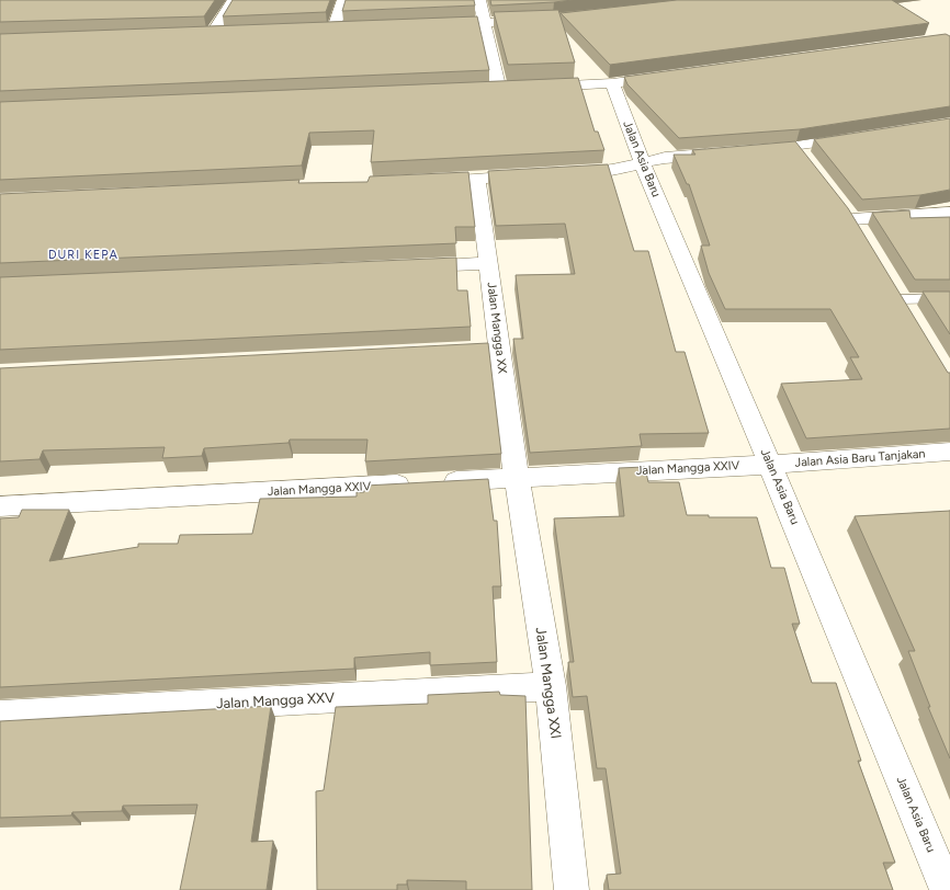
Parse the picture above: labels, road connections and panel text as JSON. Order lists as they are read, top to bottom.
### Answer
{
  "streets": {
    "street": [
      "Jalan Asia Baru",
      "Jalan Mangga XX",
      "Jalan Asia Baru Tanjakan",
      "Jalan Mangga XXIV",
      "Jalan Mangga XXI",
      "Jalan Mangga XXV"
    ]
  },
  "crossings": [
    ["Jalan Asia Baru", "Jalan Asia Baru Tanjakan"],
    ["Jalan Asia Baru", "Jalan Mangga XXIV"],
    ["Jalan Mangga XX", "Jalan Mangga XXIV"],
    ["Jalan Mangga XX", "Jalan Mangga XXI"],
    ["Jalan Asia Baru Tanjakan", "Jalan Mangga XXIV"],
    ["Jalan Mangga XXIV", "Jalan Mangga XXI"],
    ["Jalan Mangga XXI", "Jalan Mangga XXV"]
  ],
  "districts": ["DURI KEPA"]
}
